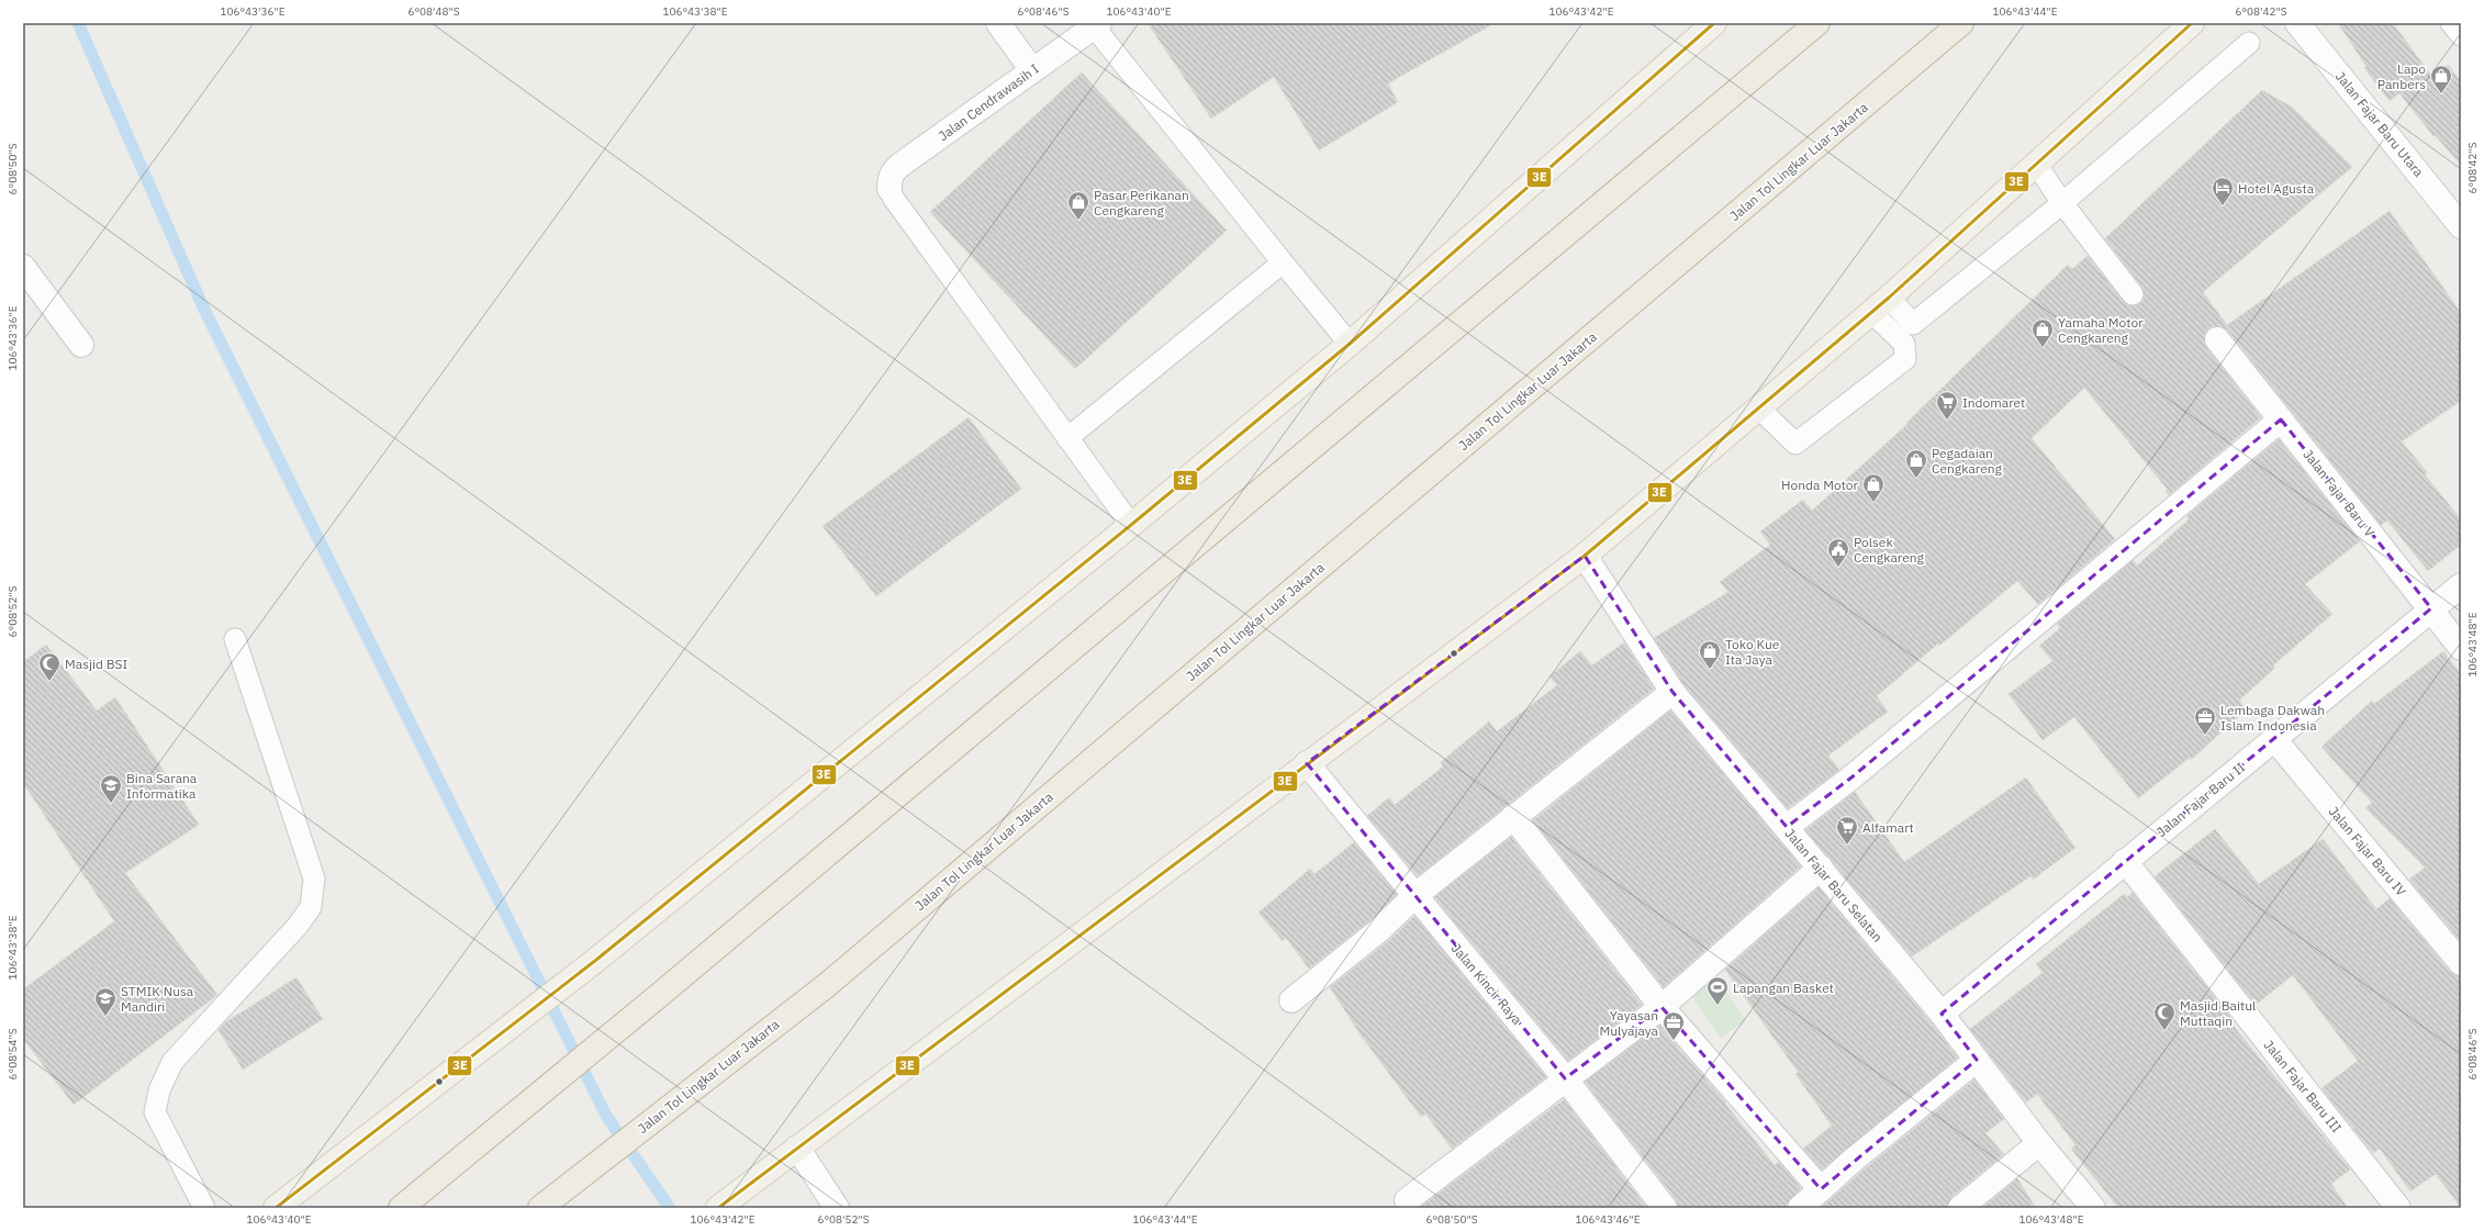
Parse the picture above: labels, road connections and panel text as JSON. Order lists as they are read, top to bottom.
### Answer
{
  "streets": {
    "highway": ["Jalan Tol Lingkar Luar Jakarta"],
    "street": [
      "Jalan Cendrawasih I",
      "Jalan Fajar Baru Utara",
      "Jalan Fajar Baru V",
      "Jalan Fajar Baru II",
      "Jalan Fajar Baru IV",
      "Jalan Fajar Baru Selatan",
      "Jalan Kincir Raya",
      "Jalan Fajar Baru III"
    ]
  },
  "crossings": [
    ["Jalan Fajar Baru V", "Jalan Fajar Baru II"],
    ["Jalan Fajar Baru II", "Jalan Fajar Baru IV"],
    ["Jalan Fajar Baru II", "Jalan Fajar Baru Selatan"],
    ["Jalan Fajar Baru II", "Jalan Fajar Baru III"]
  ],
  "places": {
    "shop": [
      "Lapo Panbers",
      "Pasar Perikanan Cengkareng",
      "Yamaha Motor Cengkareng",
      "Pegadaian Cengkareng",
      "Honda Motor",
      "Toko Kue Ita Jaya"
    ],
    "hotel": ["Hotel Agusta"],
    "supermarket": ["Indomaret", "Alfamart"],
    "public building": ["Polsek Cengkareng"],
    "mosque": ["Masjid BSI", "Masjid Baitul Muttaqin"],
    "office": ["Lembaga Dakwah Islam Indonesia", "Yayasan Mulyajaya"],
    "school or university": ["Bina Sarana Informatika", "STMIK Nusa Mandiri"],
    "sports": ["Lapangan Basket"]
  },
  "lines": ["transit line 3E"],
  "coordinates": [
    "106°43'36\"E",
    "6°08'48\"S",
    "106°43'38\"E",
    "6°08'46\"S",
    "106°43'40\"E",
    "106°43'42\"E",
    "106°43'44\"E",
    "6°08'42\"S",
    "6°08'50\"S",
    "6°08'52\"S",
    "106°43'48\"E",
    "6°08'54\"S",
    "106°43'46\"E"
  ]
}
